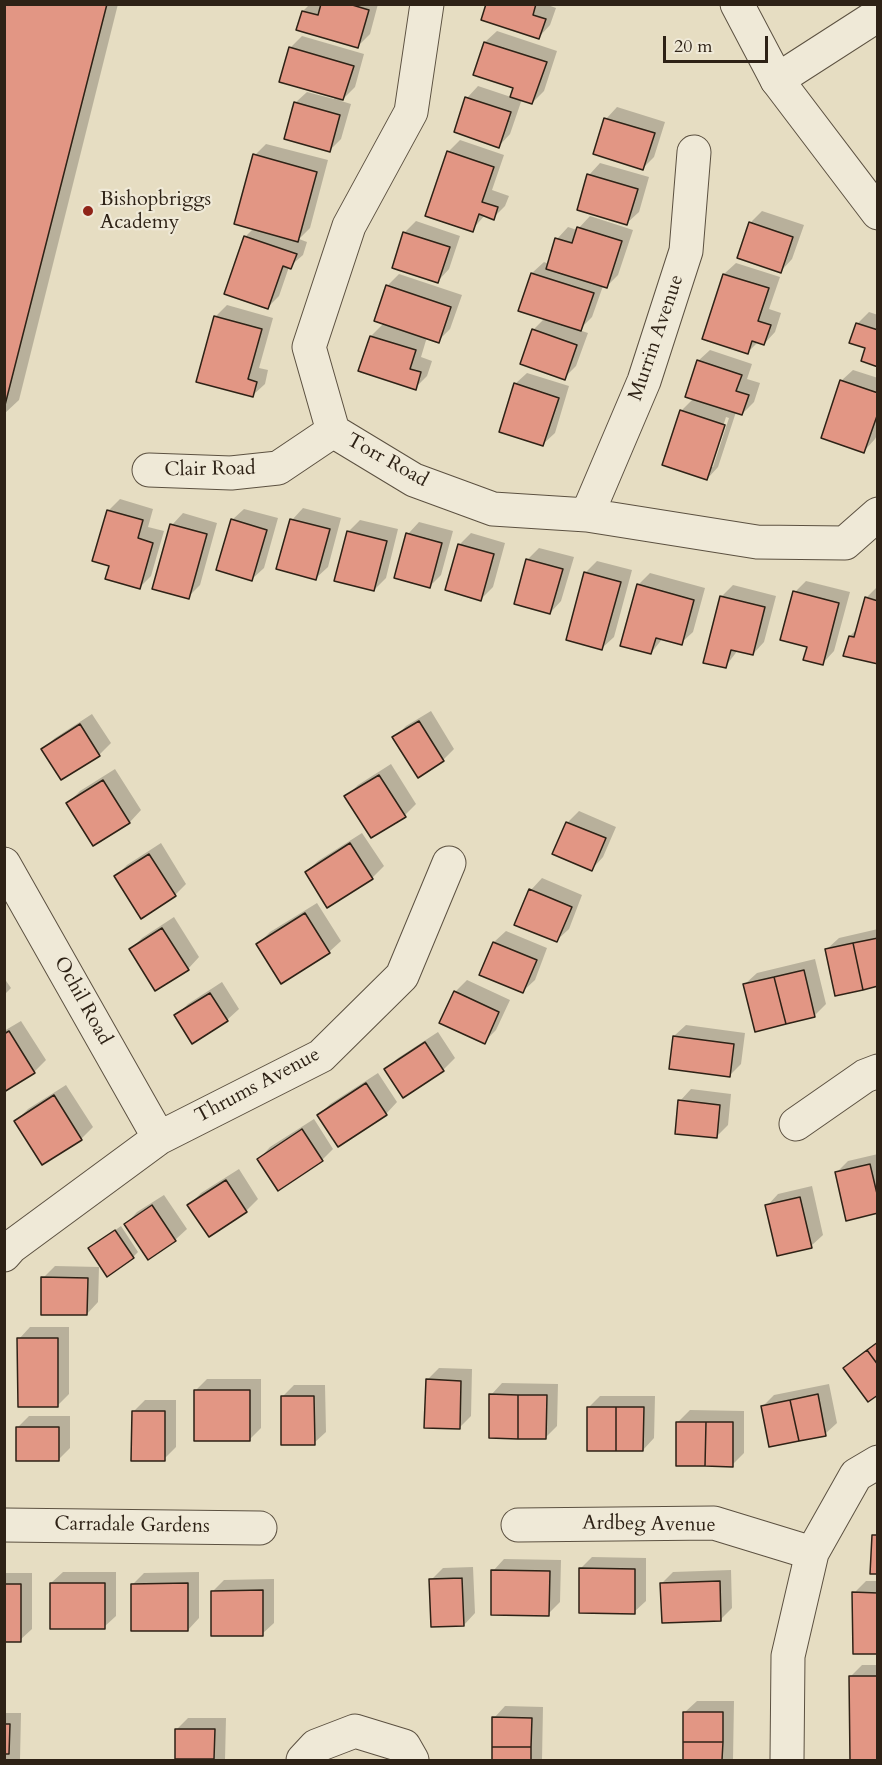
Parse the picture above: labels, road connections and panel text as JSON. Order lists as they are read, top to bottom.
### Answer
{
  "streets": {
    "street": [
      "Murrin Avenue",
      "Torr Road",
      "Clair Road",
      "Ochil Road",
      "Thrums Avenue",
      "Ardbeg Avenue",
      "Carradale Gardens"
    ]
  },
  "crossings": [
    ["Murrin Avenue", "Torr Road"],
    ["Torr Road", "Clair Road"],
    ["Ochil Road", "Thrums Avenue"]
  ],
  "places": ["Bishopbriggs Academy"],
  "scale_bar": "20 m"
}
